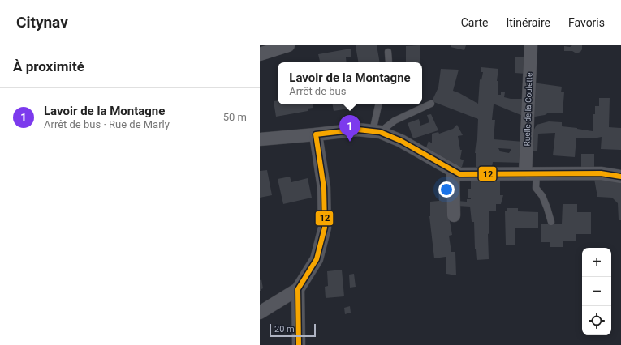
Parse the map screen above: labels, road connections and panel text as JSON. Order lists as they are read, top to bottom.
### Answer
{
  "streets": {
    "street": ["Ruelle de la Coulette"]
  },
  "lines": ["transit line 12"],
  "scale_bar": "20 m",
  "page": {
    "header": "Citynav",
    "nav": ["Carte", "Itinéraire", "Favoris"],
    "heading": "À proximité",
    "popup": ["Lavoir de la Montagne", "Arrêt de bus"],
    "list": [
      {
        "mark": "1",
        "name": "Lavoir de la Montagne",
        "note": "Arrêt de bus · Rue de Marly",
        "value": "50 m"
      }
    ],
    "pins": "1",
    "map_buttons": ["+", "−"],
    "scale": "20 m"
  }
}
